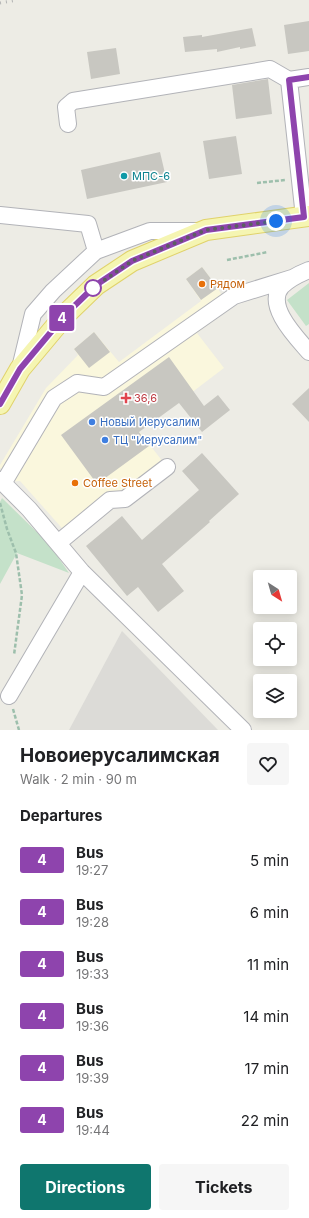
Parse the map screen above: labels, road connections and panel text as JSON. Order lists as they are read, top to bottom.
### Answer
{
  "places": {
    "other": [
      "МПС-6",
      "Рядом",
      "Новый Иерусалим",
      "ТЦ \"Иерусалим\"",
      "Coffee Street"
    ],
    "health": ["36,6"]
  },
  "lines": ["bus line 4"],
  "north": "bottom right",
  "page": {
    "on_map": "4",
    "heading": [
      ["Новоиерусалимская", "Walk · 2 min · 90 m"],
      "Departures"
    ],
    "list": [
      {
        "mark": "4",
        "name": "Bus",
        "note": "19:27",
        "value": "5 min"
      },
      {
        "mark": "4",
        "name": "Bus",
        "note": "19:28",
        "value": "6 min"
      },
      {
        "mark": "4",
        "name": "Bus",
        "note": "19:33",
        "value": "11 min"
      },
      {
        "mark": "4",
        "name": "Bus",
        "note": "19:36",
        "value": "14 min"
      },
      {
        "mark": "4",
        "name": "Bus",
        "note": "19:39",
        "value": "17 min"
      },
      {
        "mark": "4",
        "name": "Bus",
        "note": "19:44",
        "value": "22 min"
      }
    ],
    "buttons": ["Directions", "Tickets"]
  }
}
